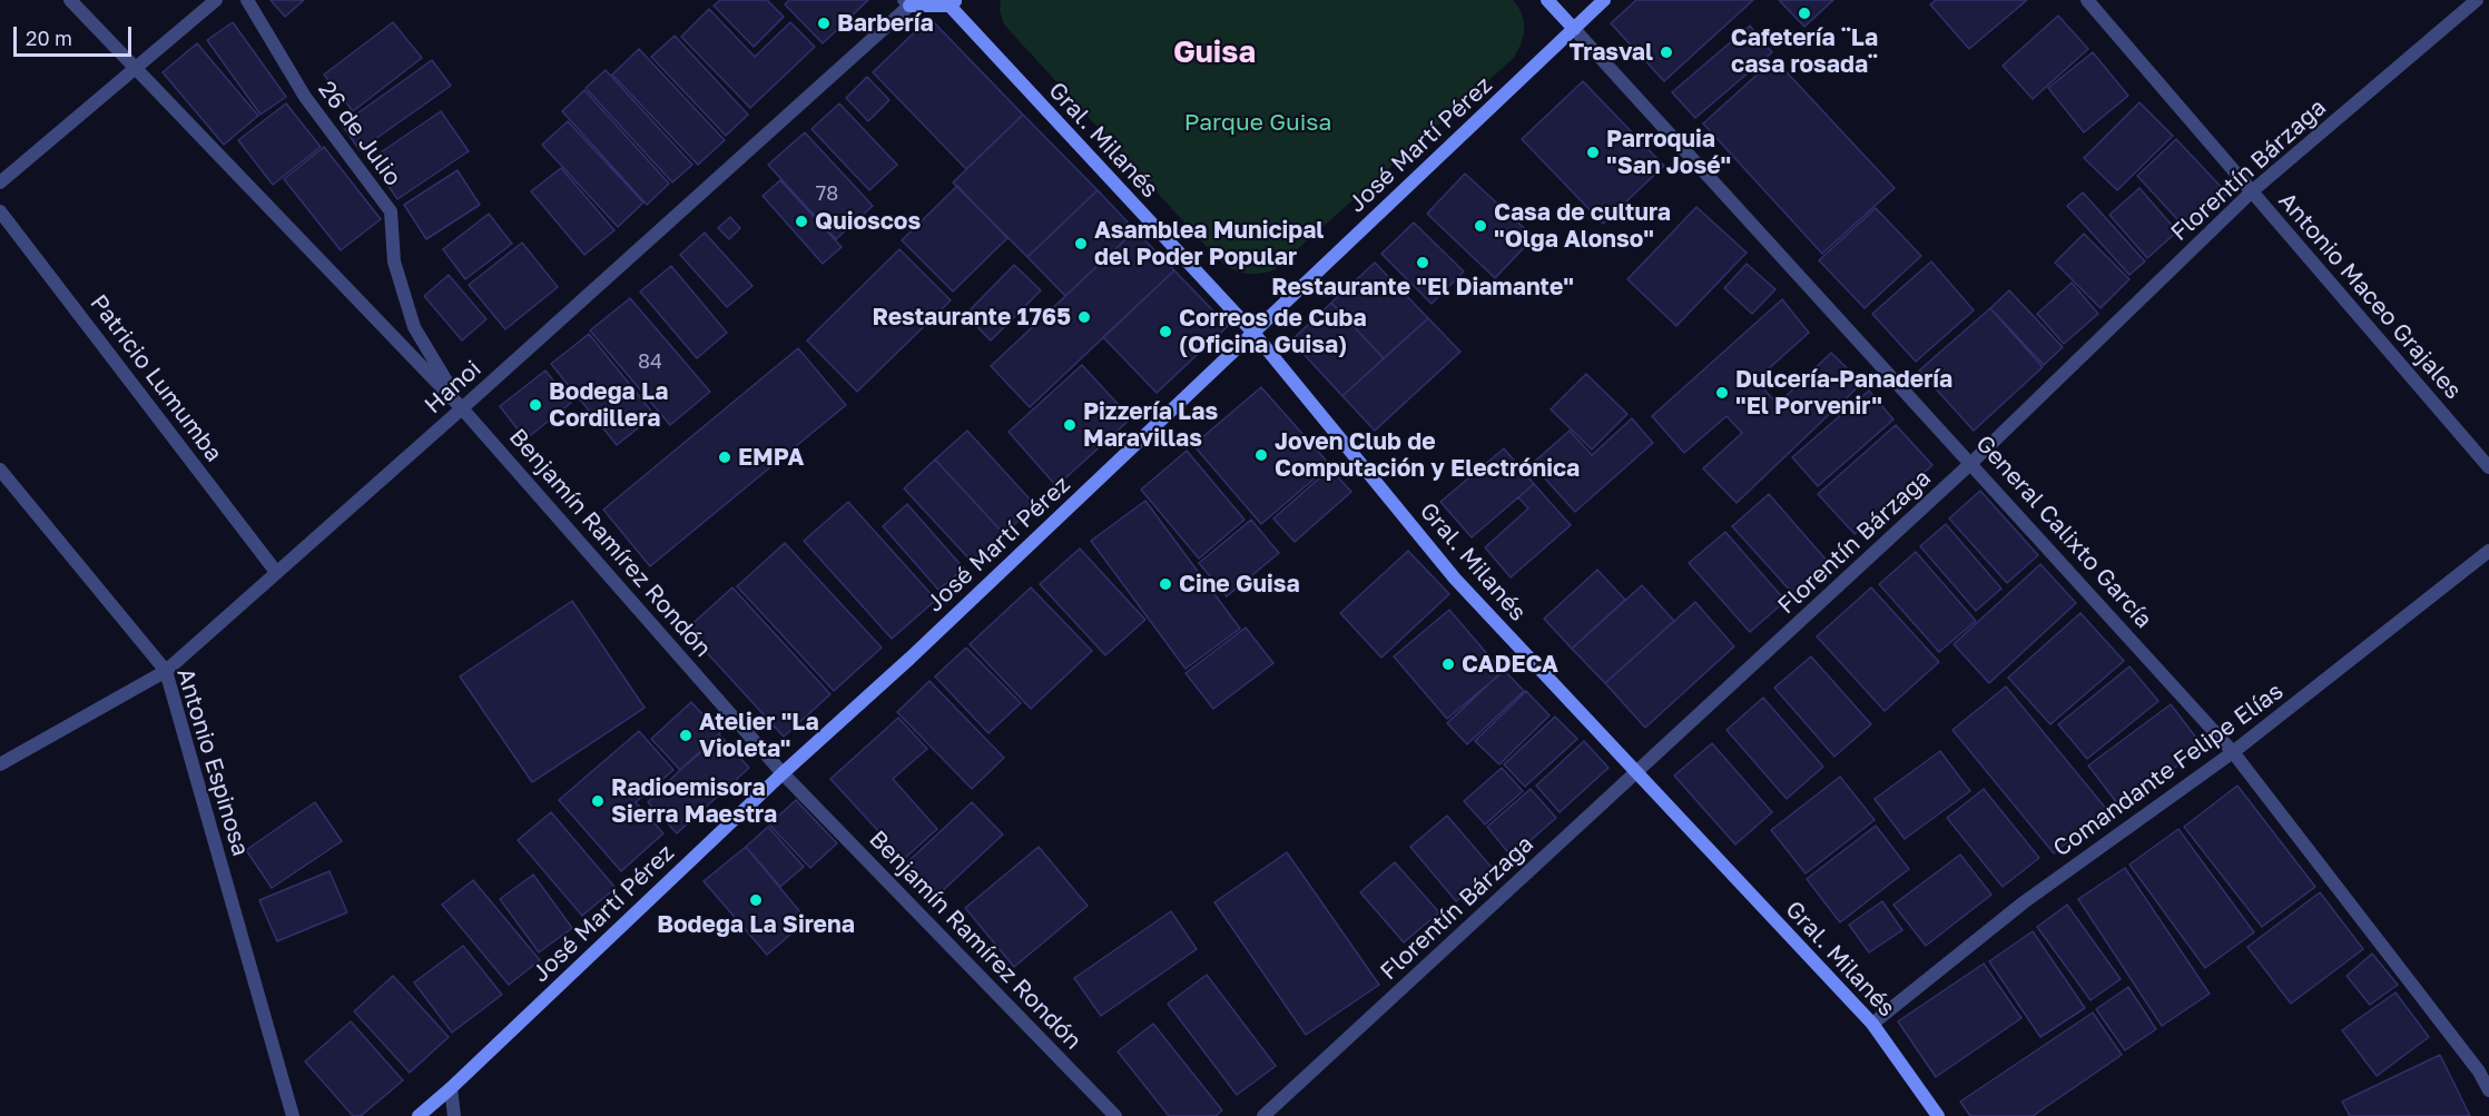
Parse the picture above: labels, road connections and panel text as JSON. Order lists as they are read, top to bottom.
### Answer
{
  "streets": {
    "street": [
      "26 de Julio",
      "Gral. Milanés",
      "José Martí Pérez",
      "Florentín Bárzaga",
      "Antonio Maceo Grajales",
      "Patricio Lumumba",
      "Hanoi",
      "General Calixto García",
      "Benjamín Ramírez Rondón",
      "Antonio Espinosa",
      "Comandante Felipe Elías"
    ]
  },
  "crossings": [
    ["26 de Julio", "Hanoi"],
    ["26 de Julio", "Benjamín Ramírez Rondón"],
    ["Gral. Milanés", "José Martí Pérez"],
    ["Gral. Milanés", "Florentín Bárzaga"],
    ["Gral. Milanés", "Comandante Felipe Elías"],
    ["José Martí Pérez", "General Calixto García"],
    ["José Martí Pérez", "Benjamín Ramírez Rondón"],
    ["Florentín Bárzaga", "Antonio Maceo Grajales"],
    ["Florentín Bárzaga", "General Calixto García"],
    ["Patricio Lumumba", "Hanoi"],
    ["Hanoi", "Benjamín Ramírez Rondón"],
    ["Hanoi", "Antonio Espinosa"],
    ["General Calixto García", "Comandante Felipe Elías"]
  ],
  "districts": ["Guisa"],
  "parks": ["Parque Guisa"],
  "places": [
    "Cafetería ¨La casa rosada¨",
    "Barbería",
    "Trasval",
    "Parroquia \"San José\"",
    "Quioscos",
    "Casa de cultura \"Olga Alonso\"",
    "Asamblea Municipal del Poder Popular",
    "Restaurante \"El Diamante\"",
    "Restaurante 1765",
    "Correos de Cuba (Oficina Guisa)",
    "Dulcería-Panadería \"El Porvenir\"",
    "Bodega La Cordillera",
    "Pizzería Las Maravillas",
    "Joven Club de Computación y Electrónica",
    "EMPA",
    "Cine Guisa",
    "CADECA",
    "Atelier \"La Violeta\"",
    "Radioemisora Sierra Maestra",
    "Bodega La Sirena"
  ],
  "house_numbers": ["78", "84"],
  "scale_bar": "20 m"
}
